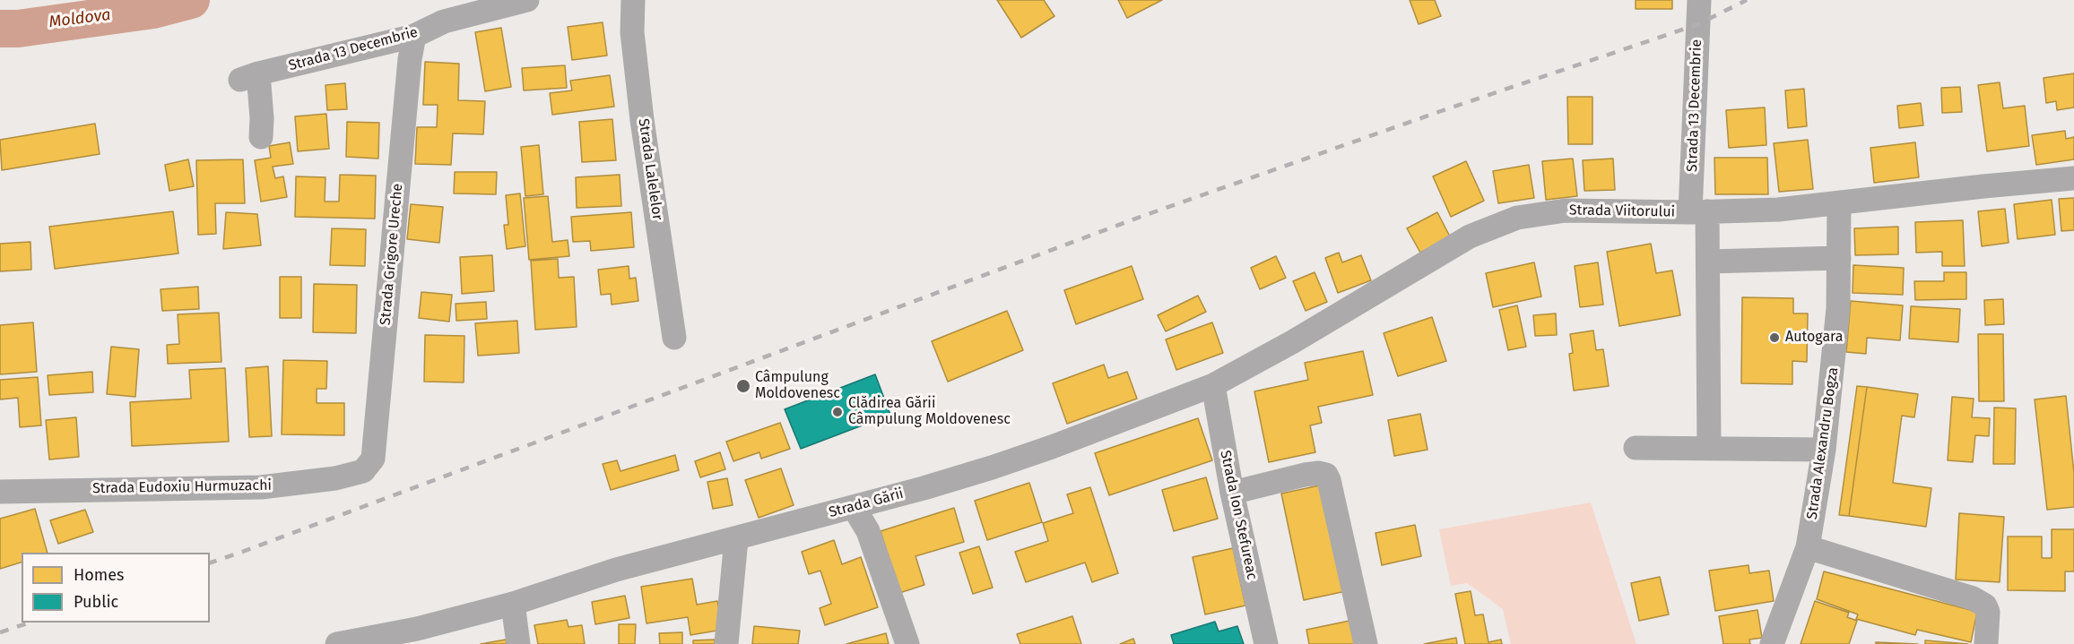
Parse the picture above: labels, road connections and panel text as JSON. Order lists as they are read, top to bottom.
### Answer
{
  "streets": {
    "street": [
      "Strada 13 Decembrie",
      "Strada Lalelelor",
      "Strada Viitorului",
      "Strada Grigore Ureche",
      "Strada Alexandru Bogza",
      "Strada Eudoxiu Hurmuzachi",
      "Strada Gării",
      "Strada Ion Stefureac"
    ]
  },
  "crossings": [
    ["Strada 13 Decembrie", "Strada Viitorului"],
    ["Strada 13 Decembrie", "Strada Grigore Ureche"],
    ["Strada Viitorului", "Strada Alexandru Bogza"],
    ["Strada Viitorului", "Strada Gării"],
    ["Strada Viitorului", "Strada Ion Stefureac"],
    ["Strada Grigore Ureche", "Strada Eudoxiu Hurmuzachi"],
    ["Strada Gării", "Strada Ion Stefureac"]
  ],
  "water": ["Moldova"],
  "places": ["Autogara", "Câmpulung Moldovenesc", "Clădirea Gării Câmpulung Moldovenesc"],
  "legend": ["Homes", "Public"]
}
